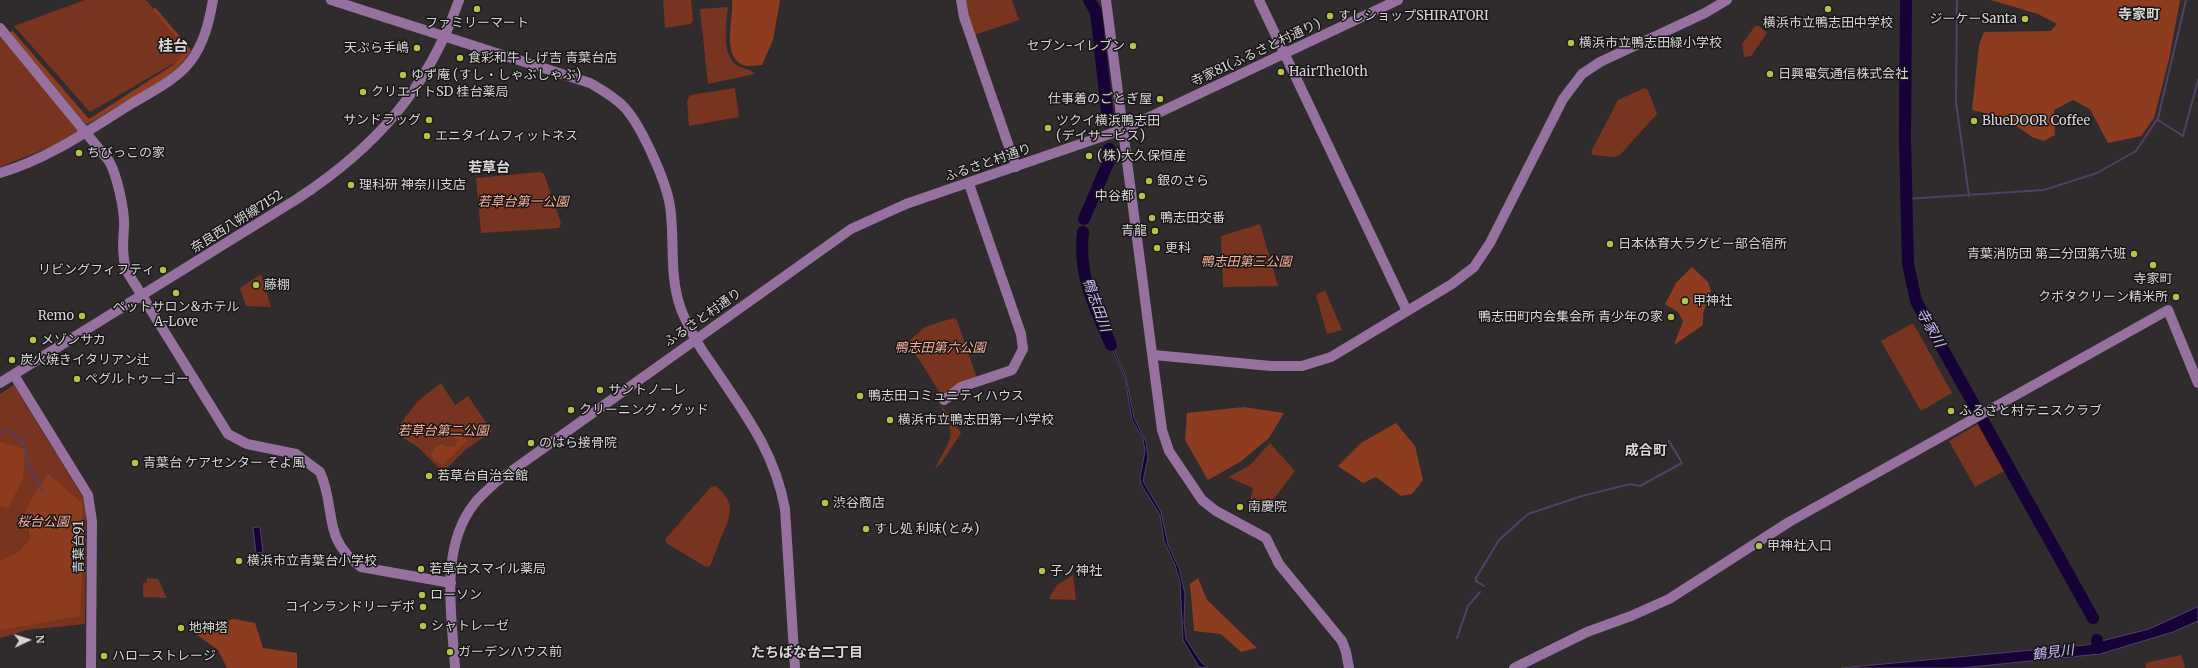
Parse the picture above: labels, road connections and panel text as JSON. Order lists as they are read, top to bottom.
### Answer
{
  "streets": {
    "street": [
      "寺家81(ふるさと村通り)",
      "ふるさと村通り",
      "奈良西八朔線7152",
      "青葉台91"
    ]
  },
  "crossings": [
    ["寺家81(ふるさと村通り)", "ふるさと村通り"],
    ["奈良西八朔線7152", "青葉台91"]
  ],
  "districts": [
    "寺家町",
    "桂台",
    "若草台",
    "成合町",
    "たちばな台二丁目"
  ],
  "water": ["鴨志田川", "寺家川", "鶴見川"],
  "parks": [
    "若草台第一公園",
    "鴨志田第三公園",
    "鴨志田第六公園",
    "若草台第二公園",
    "桜台公園"
  ],
  "places": [
    "ファミリーマート",
    "横浜市立鴨志田中学校",
    "すしショップSHIRATORI",
    "ジーケーSanta",
    "横浜市立鴨志田緑小学校",
    "セブン-イレブン",
    "天ぷら手嶋",
    "食彩和牛 しげ吉 青葉台店",
    "HairThe10th",
    "日興電気通信株式会社",
    "ゆず庵 (すし・しゃぶしゃぶ)",
    "クリエイトSD 桂台薬局",
    "仕事着のごとぎ屋",
    "サンドラッグ",
    "BlueDOOR Coffee",
    "ツクイ横浜鴨志田 (デイサービス)",
    "エニタイムフィットネス",
    "ちびっこの家",
    "(株)大久保恒産",
    "銀のさら",
    "理科研 神奈川支店",
    "中谷都",
    "鴨志田交番",
    "青龍",
    "日本体育大ラグビー部合宿所",
    "更科",
    "青葉消防団 第二分団第六班",
    "寺家町",
    "リビングフィフティ",
    "藤棚",
    "ペットサロン&ホテル A-Love",
    "クボタクリーン精米所",
    "甲神社",
    "Remo",
    "鴨志田町内会集会所 青少年の家",
    "メゾンサカ",
    "炭火焼きイタリアン辻",
    "ペグルトゥーゴー",
    "サントノーレ",
    "鴨志田コミュニティハウス",
    "クリーニング・グッド",
    "ふるさと村テニスクラブ",
    "横浜市立鴨志田第一小学校",
    "のはら接骨院",
    "青葉台 ケアセンター そよ風",
    "若草台自治会館",
    "渋谷商店",
    "南慶院",
    "すし処 利味(とみ)",
    "甲神社入口",
    "横浜市立青葉台小学校",
    "若草台スマイル薬局",
    "子ノ神社",
    "ローソン",
    "コインランドリーデポ",
    "シャトレーゼ",
    "地神塔",
    "ガーデンハウス前",
    "ハローストレージ"
  ],
  "north": "right"
}
